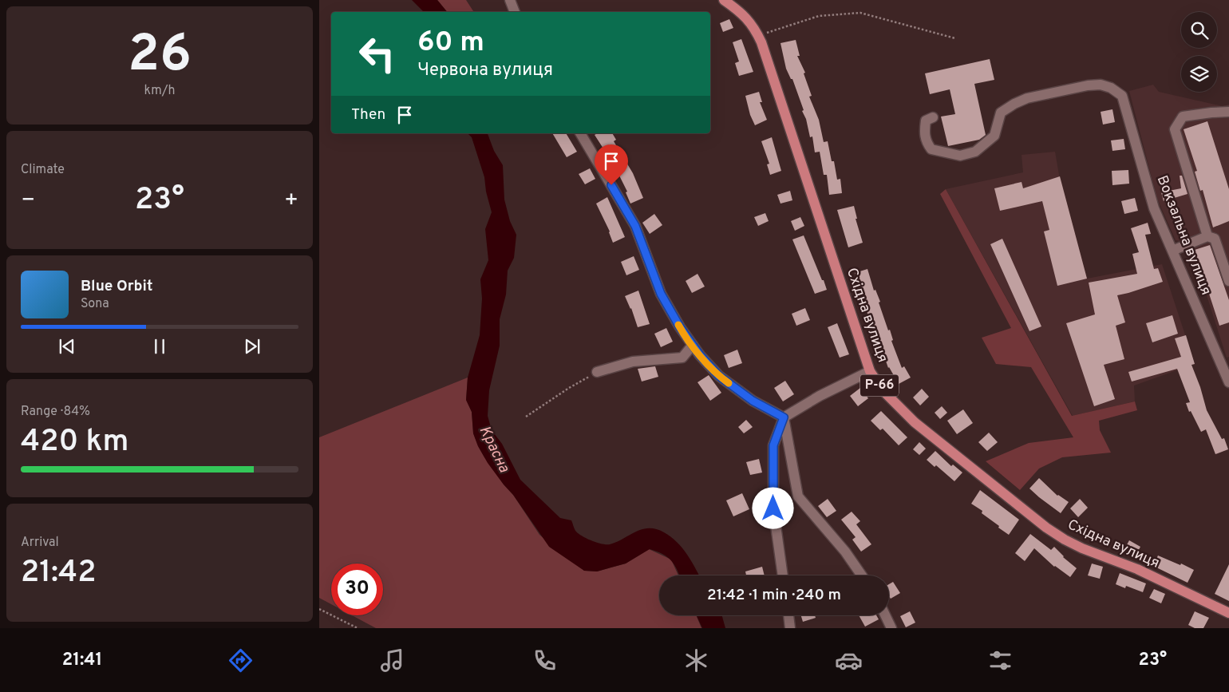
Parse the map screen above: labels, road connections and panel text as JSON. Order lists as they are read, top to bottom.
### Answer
{
  "streets": {
    "main road": ["Східна вулиця", "Р-66"],
    "street": ["Вокзальна вулиця"]
  },
  "water": ["Красна"],
  "page": {
    "tile": [
      ["26", "km/h"],
      "Climate",
      ["Range · 84%", "420 km"],
      ["Arrival", "21:42"]
    ],
    "turn": ["60 m", "Червона вулиця"],
    "then": "Then",
    "heat": ["−", "23°", "+"],
    "song": ["Blue Orbit", "Sona"],
    "limit": "30",
    "trip": "21:42 · 1 min · 240 m",
    "tabs": ["21:41", "23°"]
  }
}
